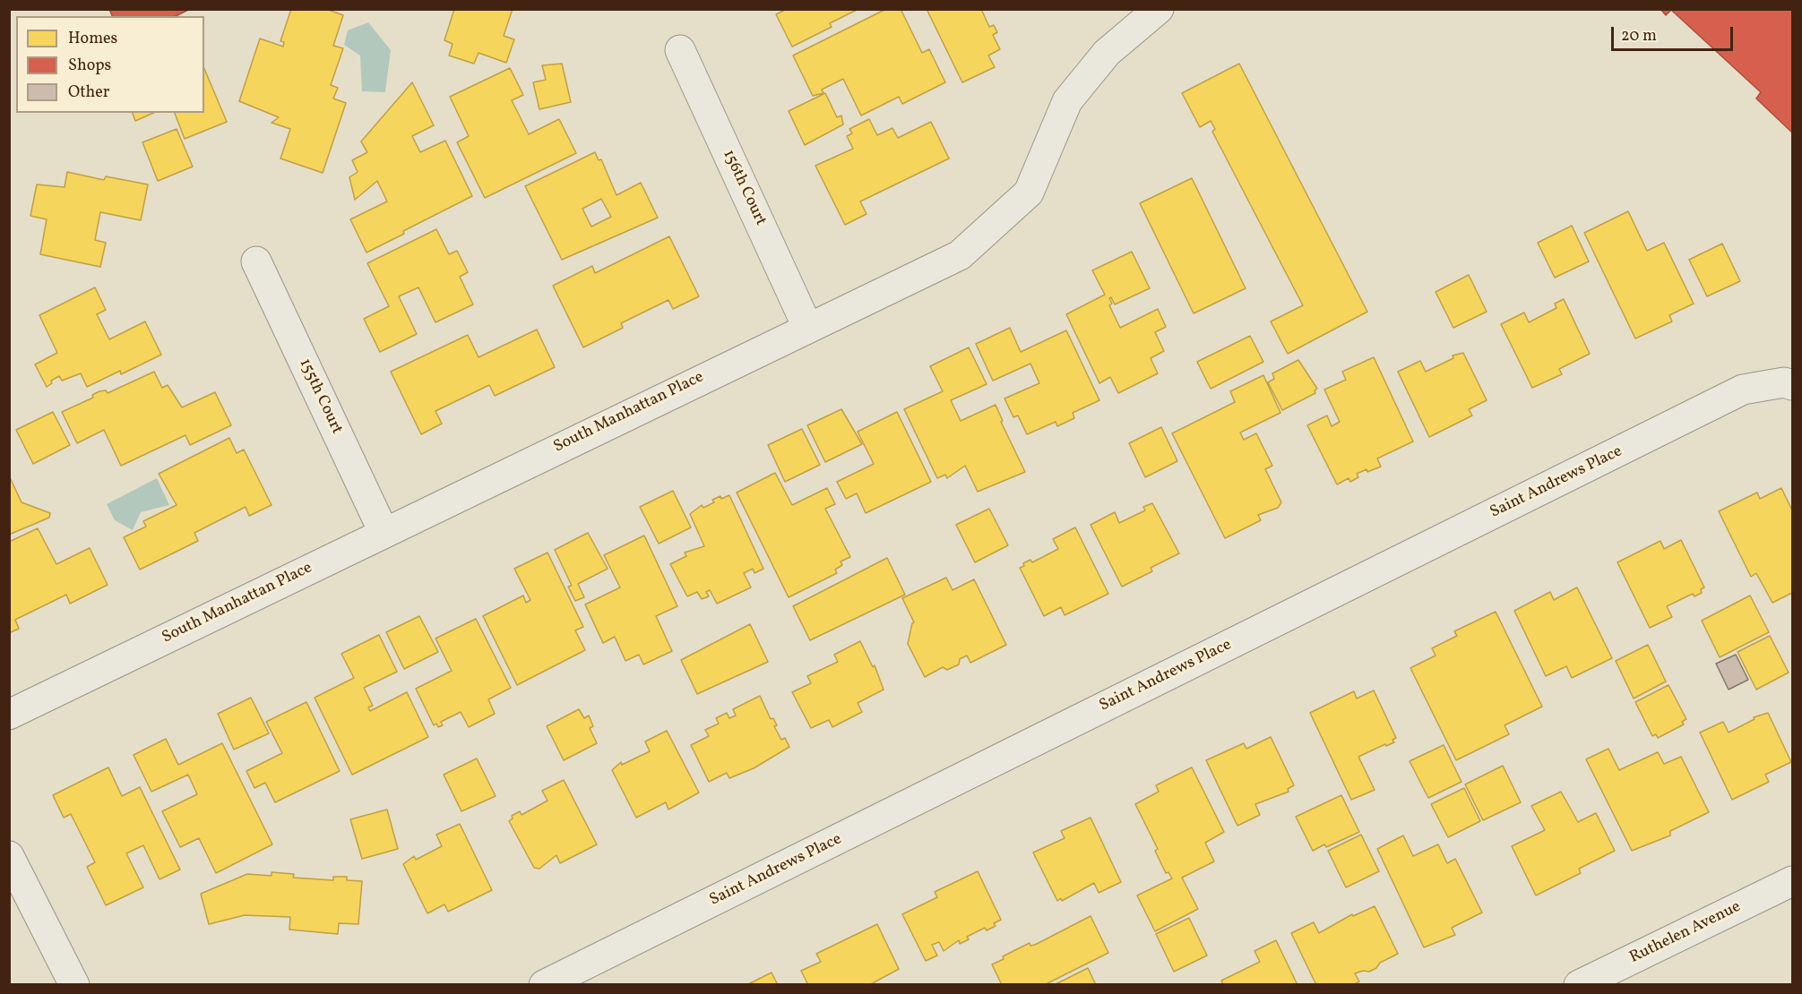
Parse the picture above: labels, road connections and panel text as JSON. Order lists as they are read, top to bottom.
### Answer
{
  "streets": {
    "street": [
      "156th Court",
      "155th Court",
      "South Manhattan Place",
      "Saint Andrews Place",
      "Ruthelen Avenue"
    ]
  },
  "crossings": [
    ["156th Court", "South Manhattan Place"],
    ["155th Court", "South Manhattan Place"]
  ],
  "legend": ["Homes", "Shops", "Other"],
  "scale_bar": "20 m"
}
